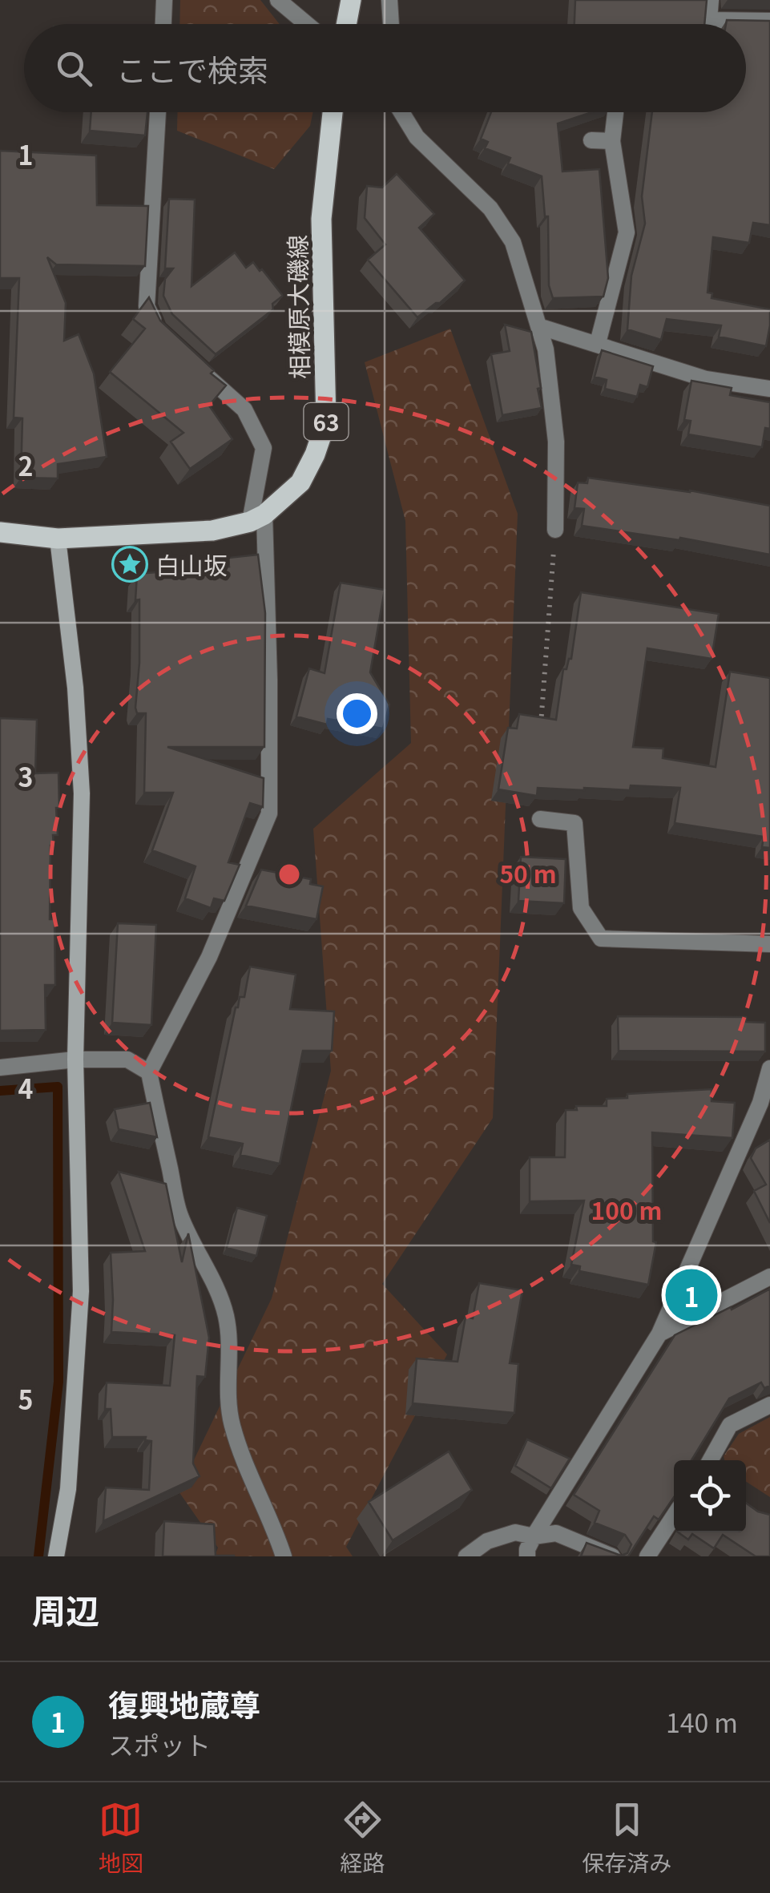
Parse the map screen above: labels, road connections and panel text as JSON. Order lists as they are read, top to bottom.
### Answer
{
  "streets": {
    "main road": ["相模原大磯線", "63"]
  },
  "places": {
    "place": ["白山坂"]
  },
  "page": {
    "search": "ここで検索",
    "pins": "1",
    "heading": "周辺",
    "list": [
      {
        "mark": "1",
        "name": "復興地蔵尊",
        "note": "スポット",
        "value": "140 m"
      }
    ],
    "nav": ["地図", "経路", "保存済み"]
  },
  "grid": {
    "rows": [
      "1",
      "2",
      "3",
      "4",
      "5"
    ]
  },
  "rings": ["50 m", "100 m"]
}
